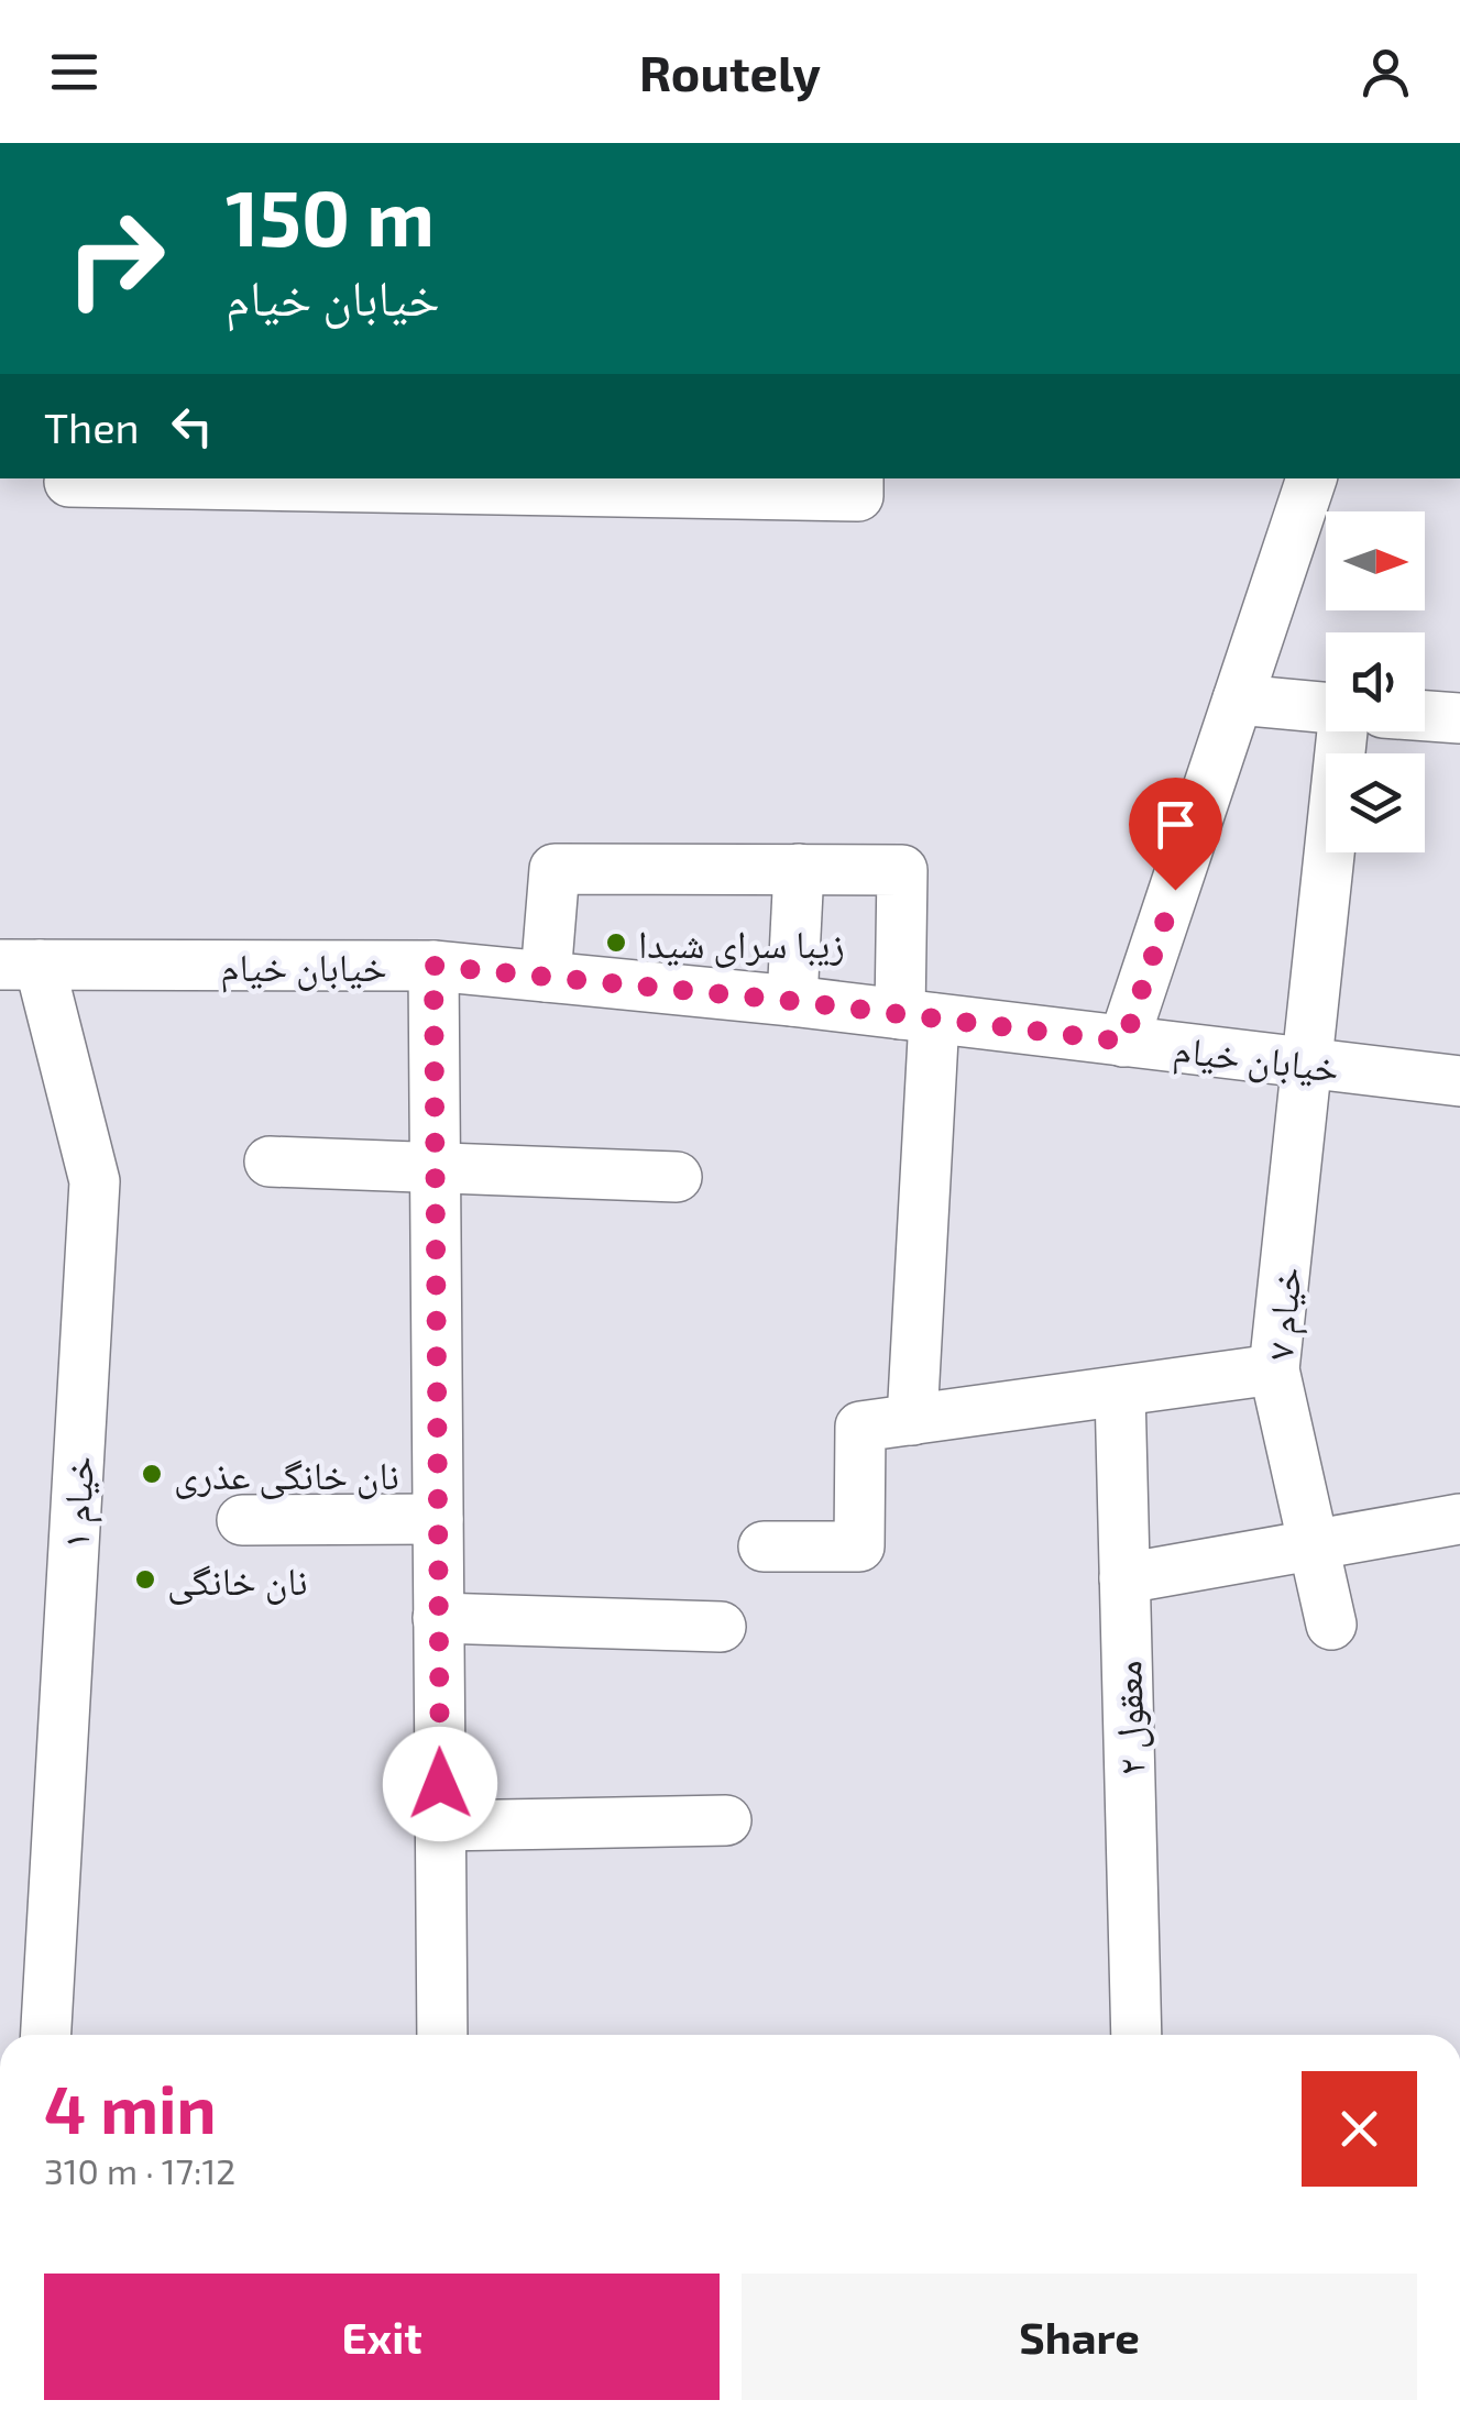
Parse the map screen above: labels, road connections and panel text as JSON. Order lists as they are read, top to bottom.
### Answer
{
  "streets": {
    "street": [
      "خیابان خیام",
      "خیام ۷",
      "خیام ۱",
      "معقول ۲"
    ]
  },
  "crossings": [
    ["خیابان خیام", "خیام ۷"],
    ["خیابان خیام", "خیام ۱"]
  ],
  "places": ["زیبا سرای شیدا", "نان خانگی عذری", "نان خانگی"],
  "north": "right",
  "page": {
    "header": "Routely",
    "turn": ["150 m", "خیابان خیام"],
    "then": "Then",
    "heading": ["4 min", "310 m · 17:12"],
    "buttons": ["Exit", "Share"]
  }
}
